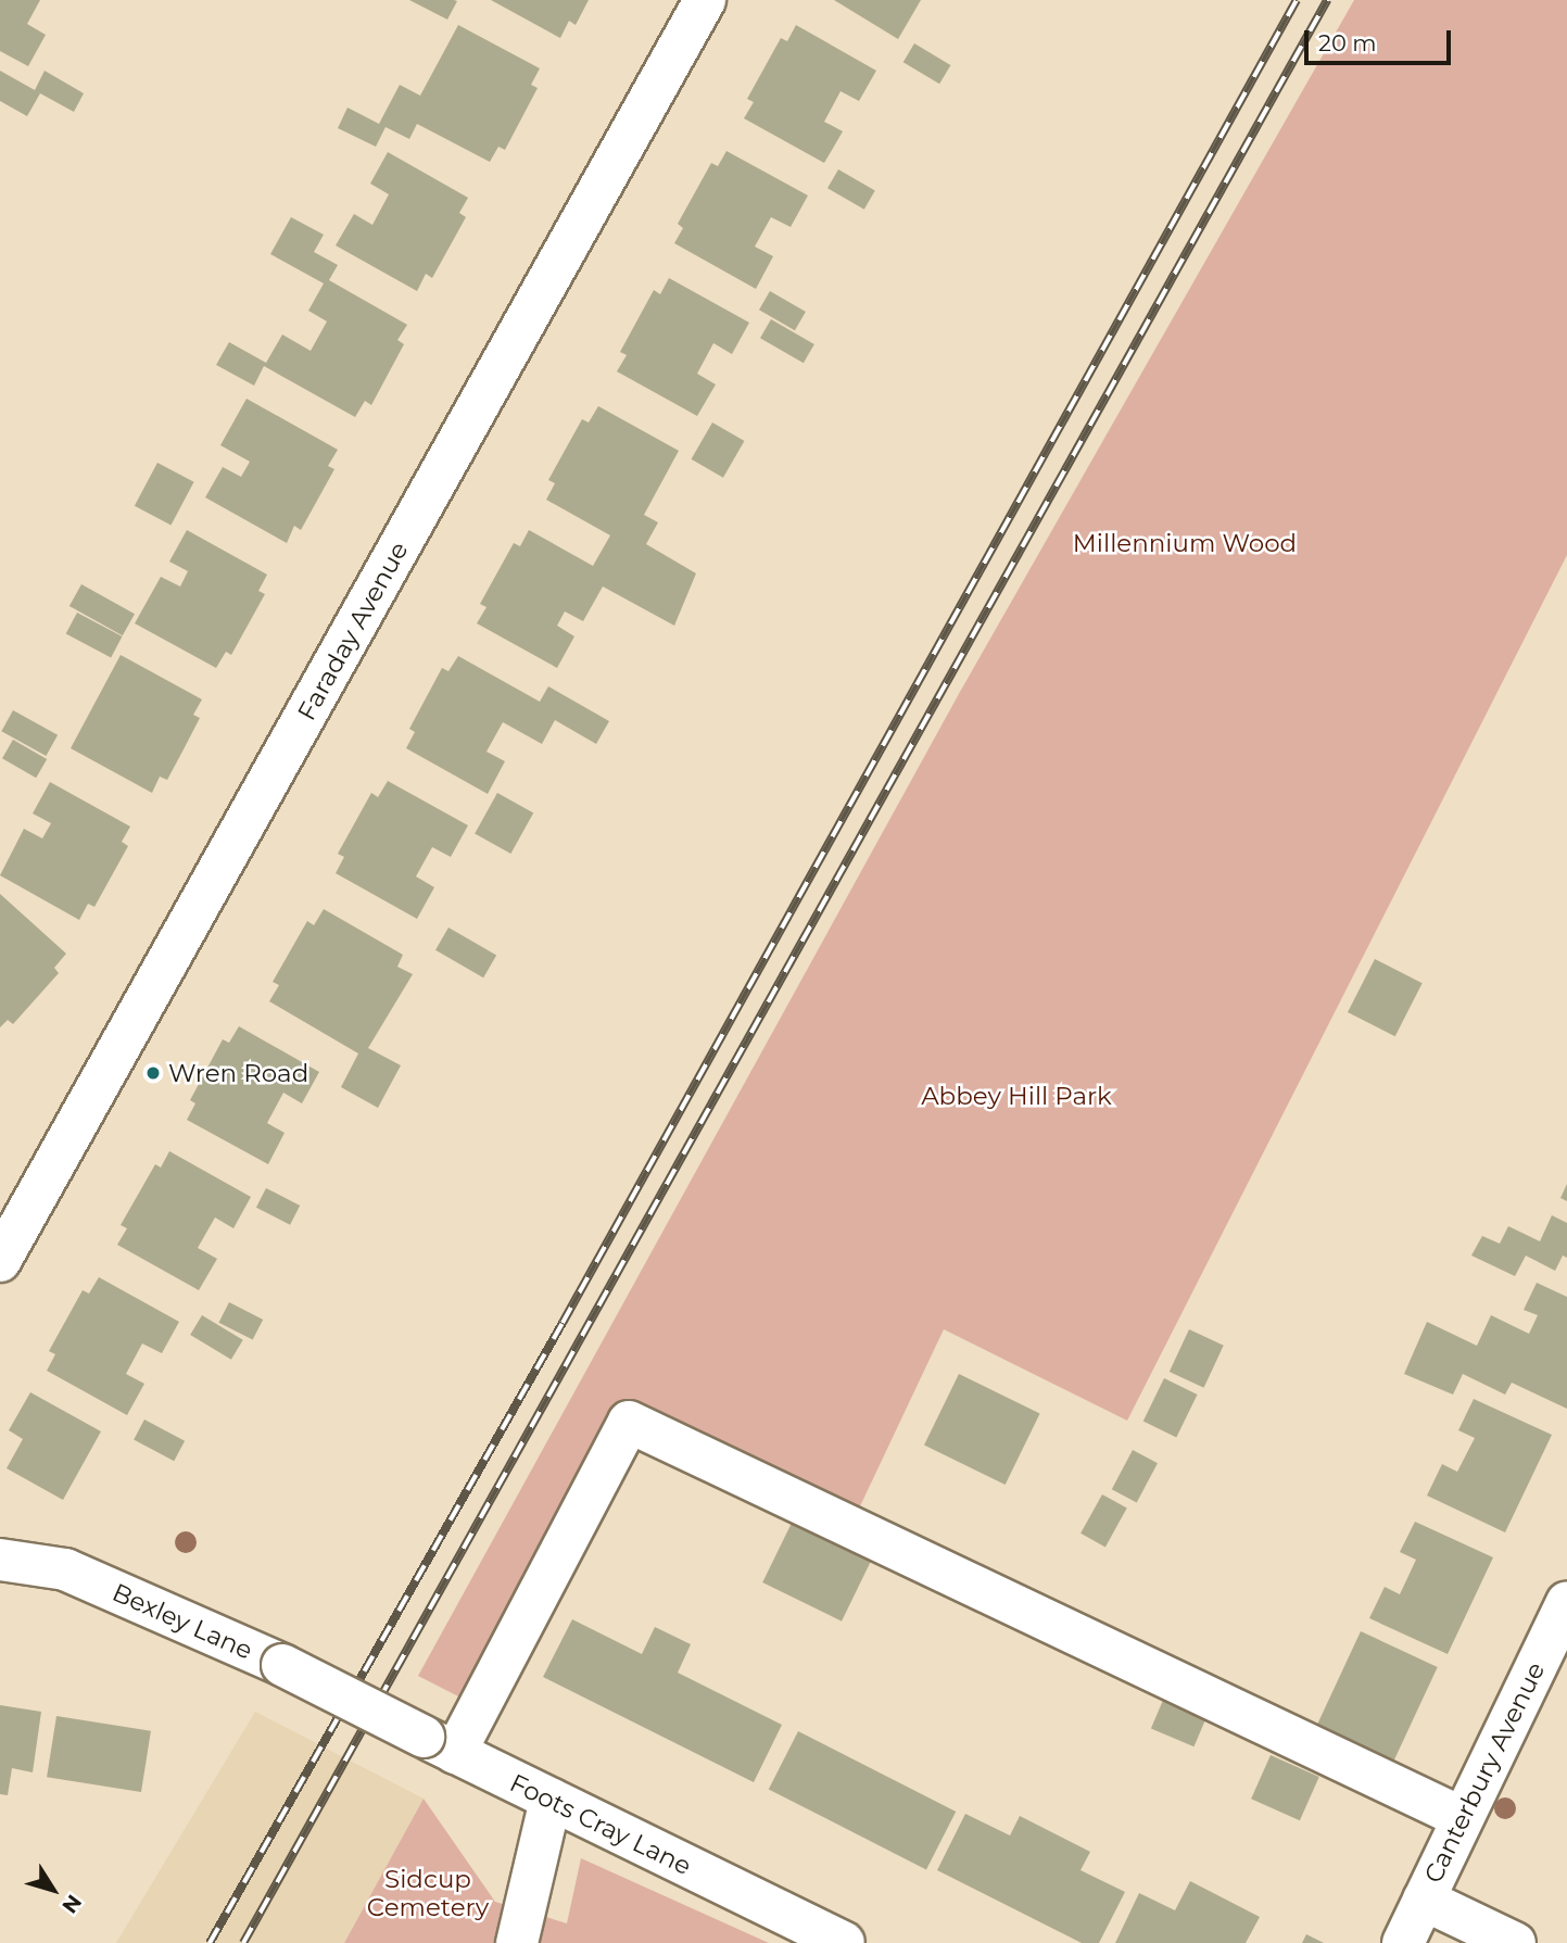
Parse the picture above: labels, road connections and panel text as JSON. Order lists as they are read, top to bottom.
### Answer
{
  "streets": {
    "street": [
      "Faraday Avenue",
      "Bexley Lane",
      "Canterbury Avenue",
      "Foots Cray Lane"
    ]
  },
  "crossings": [
    ["Bexley Lane", "Foots Cray Lane"]
  ],
  "parks": ["Millennium Wood", "Abbey Hill Park", "Sidcup Cemetery"],
  "places": ["Wren Road"],
  "scale_bar": "20 m",
  "north": "bottom right"
}
